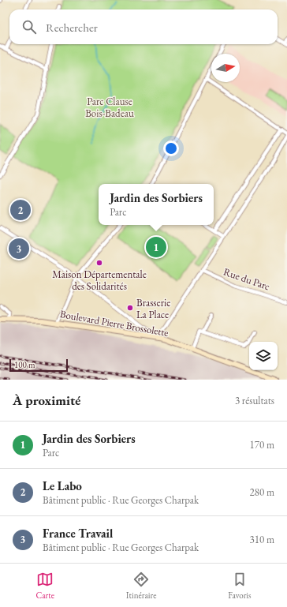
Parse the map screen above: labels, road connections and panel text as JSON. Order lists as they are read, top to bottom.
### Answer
{
  "streets": {
    "main road": ["Boulevard Pierre Brossolette"],
    "street": ["Rue du Parc"]
  },
  "parks": ["Parc Clause Bois-Badeau"],
  "places": ["Maison Départementale des Solidarités", "Brasserie La Place"],
  "scale_bar": "100 m",
  "north": "right",
  "page": {
    "search": "Rechercher",
    "popup": ["Jardin des Sorbiers", "Parc"],
    "pins": ["2", "1", "3"],
    "scale": "100 m",
    "heading": ["À proximité", "3 résultats"],
    "list": [
      {
        "mark": "1",
        "name": "Jardin des Sorbiers",
        "note": "Parc",
        "value": "170 m"
      },
      {
        "mark": "2",
        "name": "Le Labo",
        "note": "Bâtiment public · Rue Georges Charpak",
        "value": "280 m"
      },
      {
        "mark": "3",
        "name": "France Travail",
        "note": "Bâtiment public · Rue Georges Charpak",
        "value": "310 m"
      }
    ],
    "nav": ["Carte", "Itinéraire", "Favoris"]
  }
}
